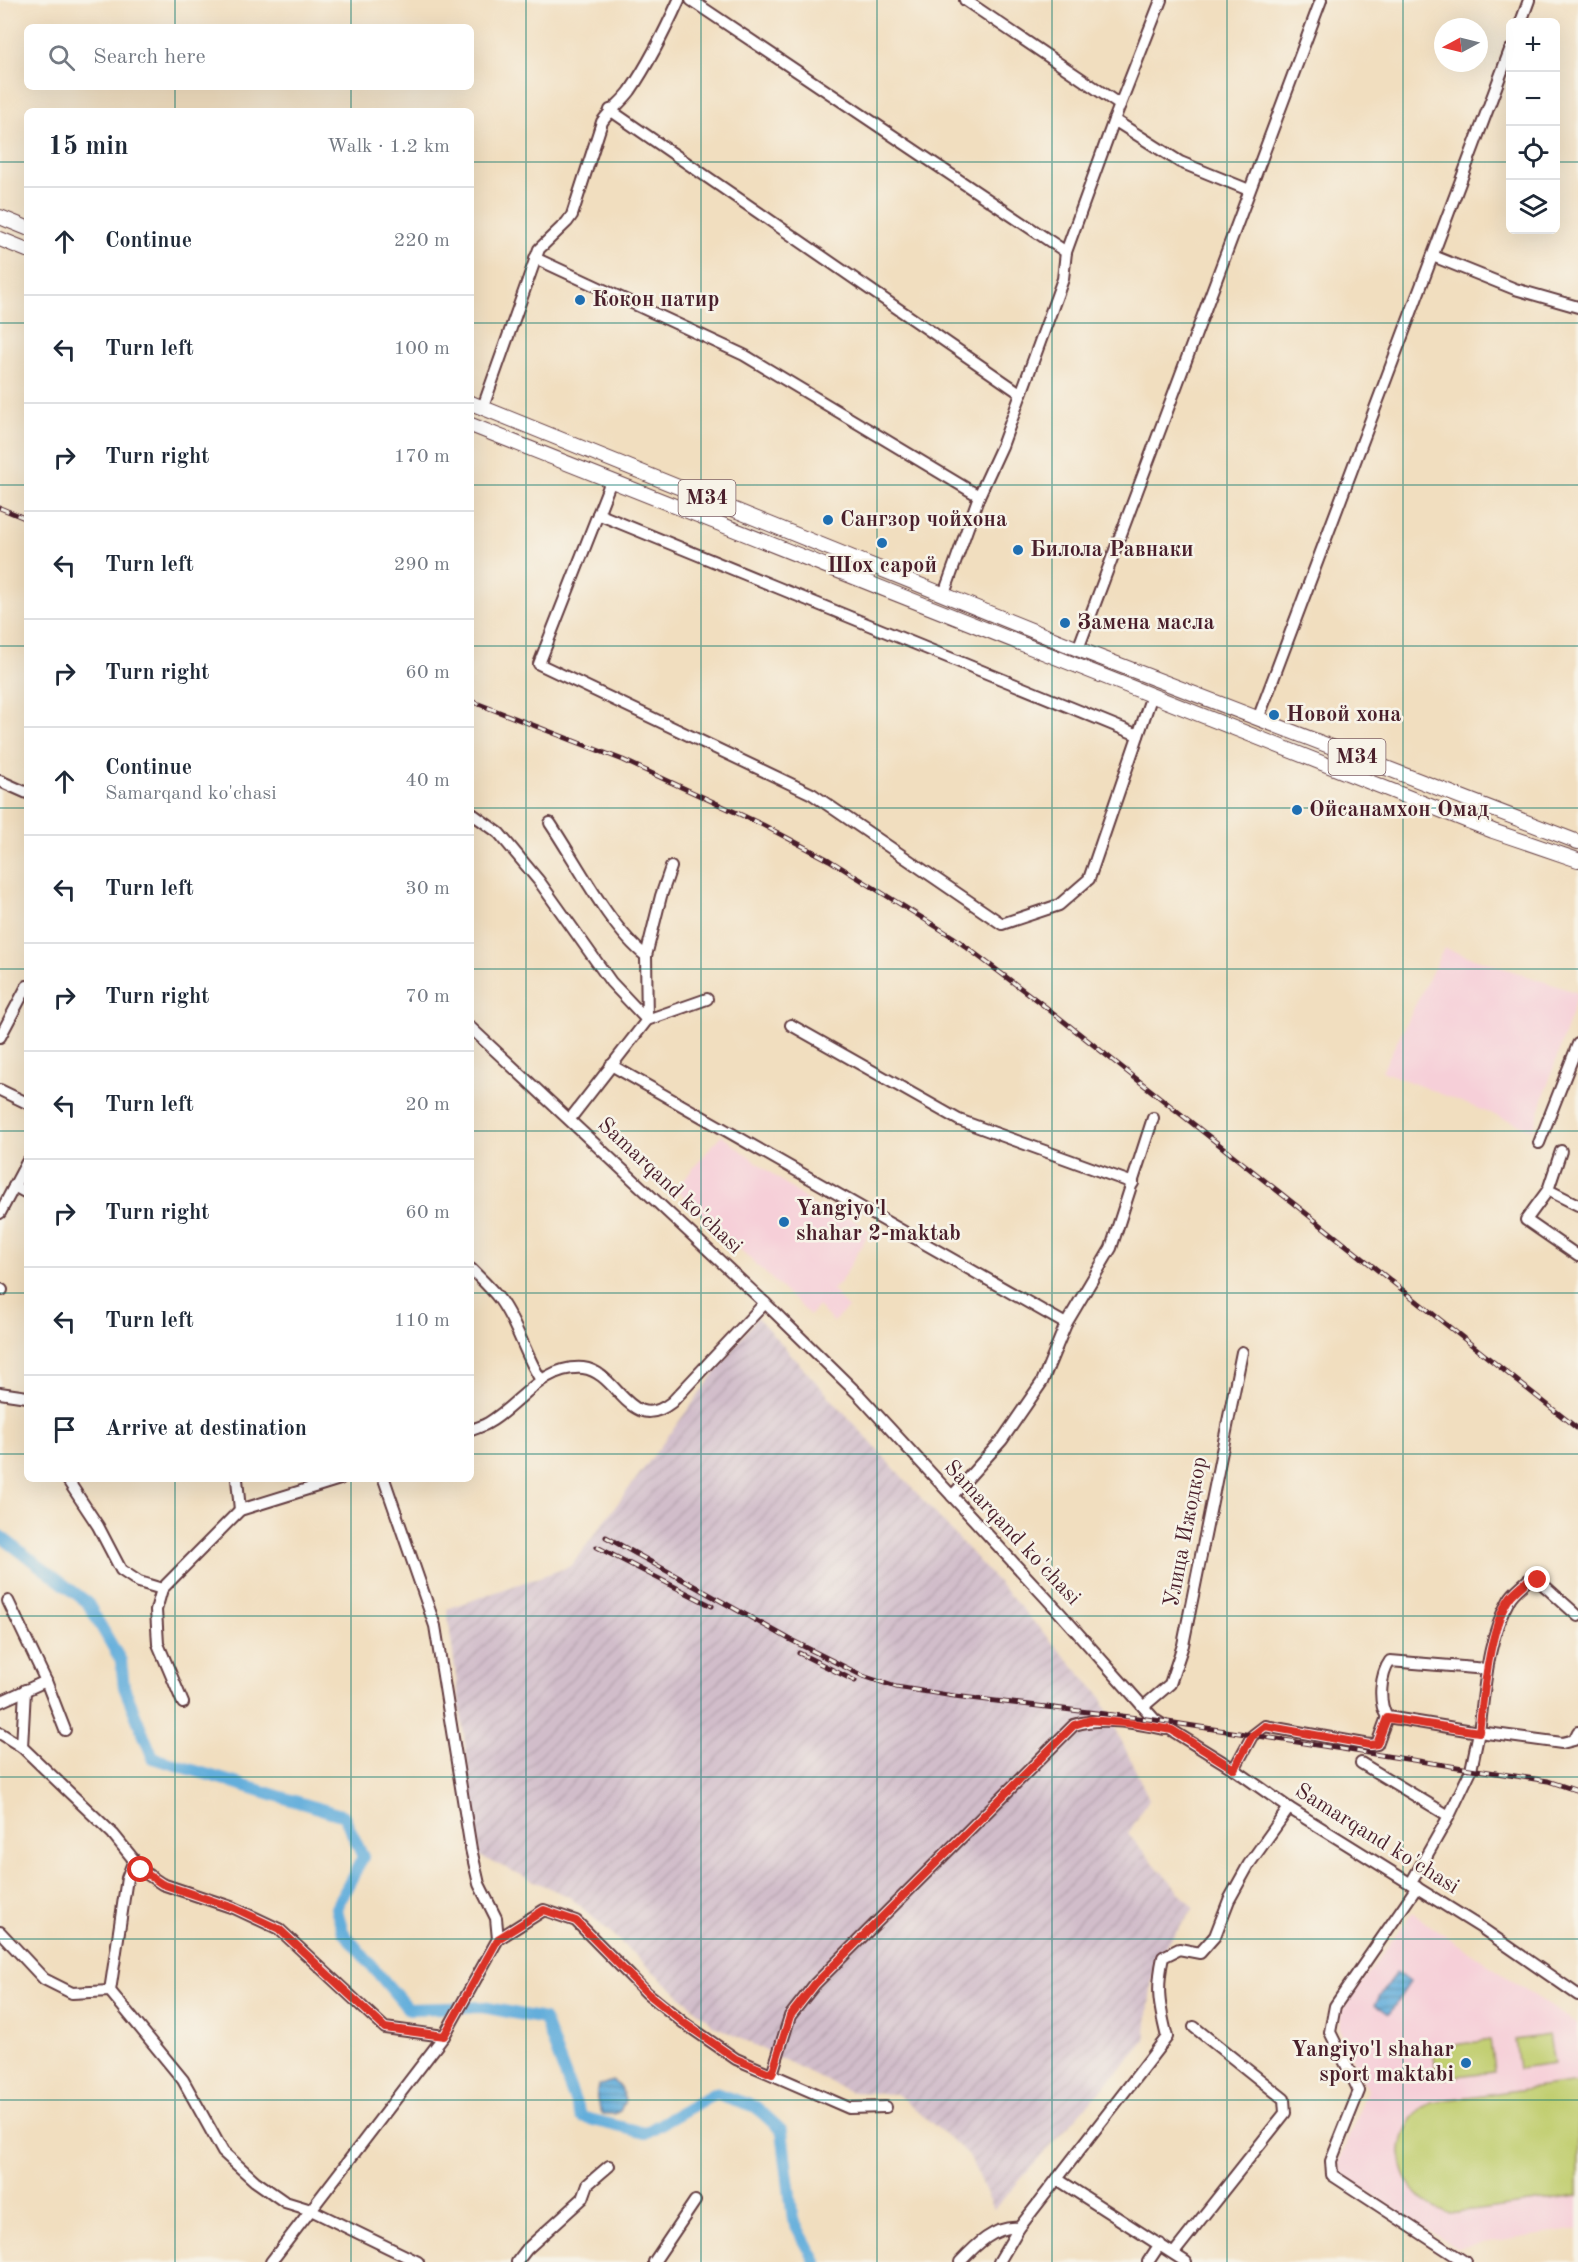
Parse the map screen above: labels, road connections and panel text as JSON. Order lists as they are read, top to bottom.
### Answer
{
  "streets": {
    "main road": ["M34"],
    "street": ["Samarqand ko'chasi", "Улица Ижодкор"]
  },
  "crossings": [
    ["Samarqand ko'chasi", "Улица Ижодкор"]
  ],
  "places": [
    "Кокон патир",
    "Сангзор чойхона",
    "Шох сарой",
    "Билола Равнаки",
    "Замена масла",
    "Новой хона",
    "Ойсанамхон Омад",
    "Yangiyo'l shahar 2-maktab",
    "Yangiyo'l shahar sport maktabi"
  ],
  "north": "left",
  "page": {
    "map_buttons": ["+", "−"],
    "search": "Search here",
    "heading": ["15 min", "Walk · 1.2 km"],
    "list": [
      ["Continue", "220 m"],
      ["Turn left", "100 m"],
      ["Turn right", "170 m"],
      ["Turn left", "290 m"],
      ["Turn right", "60 m"],
      ["Continue", "Samarqand ko'chasi", "40 m"],
      ["Turn left", "30 m"],
      ["Turn right", "70 m"],
      ["Turn left", "20 m"],
      ["Turn right", "60 m"],
      ["Turn left", "110 m"],
      "Arrive at destination"
    ]
  }
}
